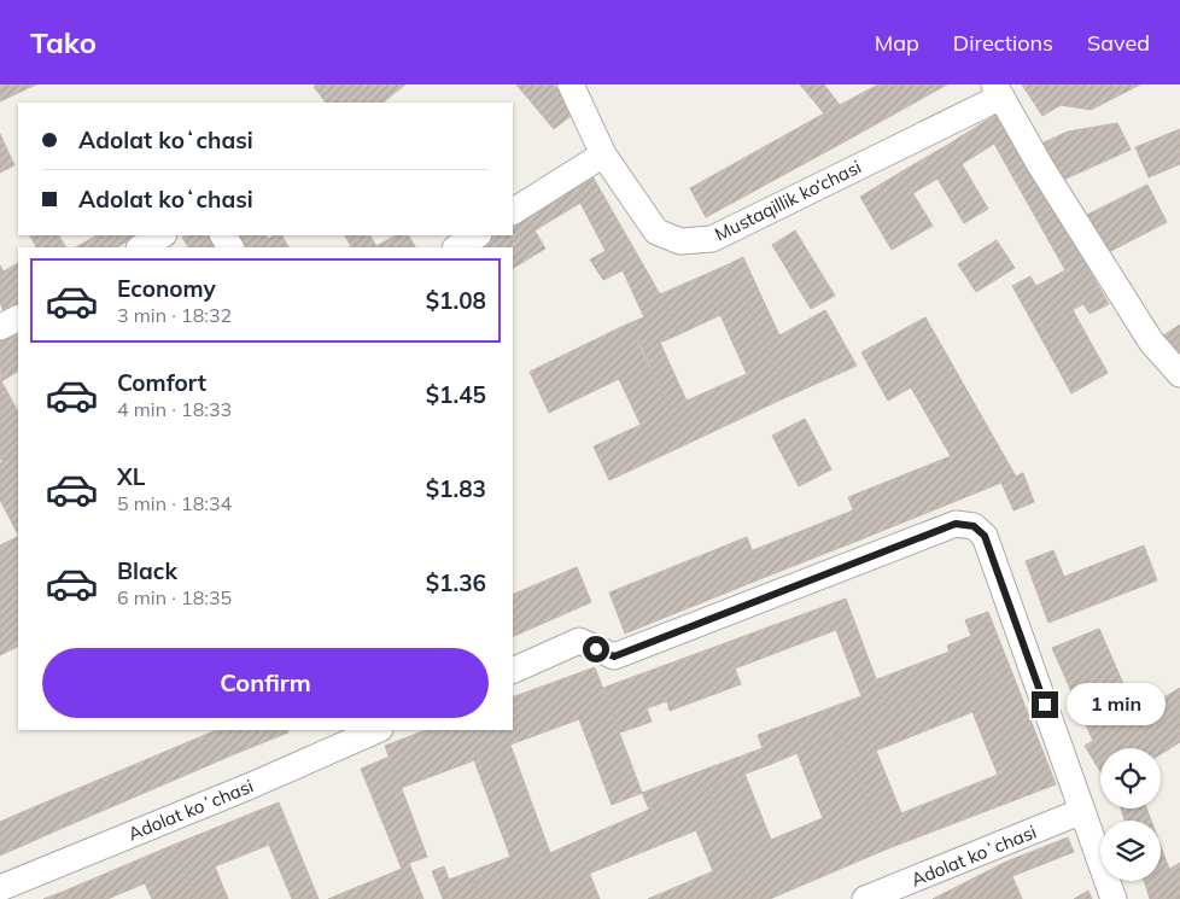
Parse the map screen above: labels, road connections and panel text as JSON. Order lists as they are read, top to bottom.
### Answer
{
  "streets": {
    "street": ["Mustaqillik ko‘chasi", "Adolat koʻchasi"]
  },
  "page": {
    "header": "Tako",
    "nav": ["Map", "Directions", "Saved"],
    "banner": ["Adolat koʻchasi", "Adolat koʻchasi"],
    "list": [
      {
        "name": "Economy",
        "note": "3 min · 18:32",
        "value": "$1.08"
      },
      {
        "name": "Comfort",
        "note": "4 min · 18:33",
        "value": "$1.45"
      },
      {
        "name": "XL",
        "note": "5 min · 18:34",
        "value": "$1.83"
      },
      {
        "name": "Black",
        "note": "6 min · 18:35",
        "value": "$1.36"
      }
    ],
    "buttons": "Confirm",
    "bubble": "1 min"
  }
}
